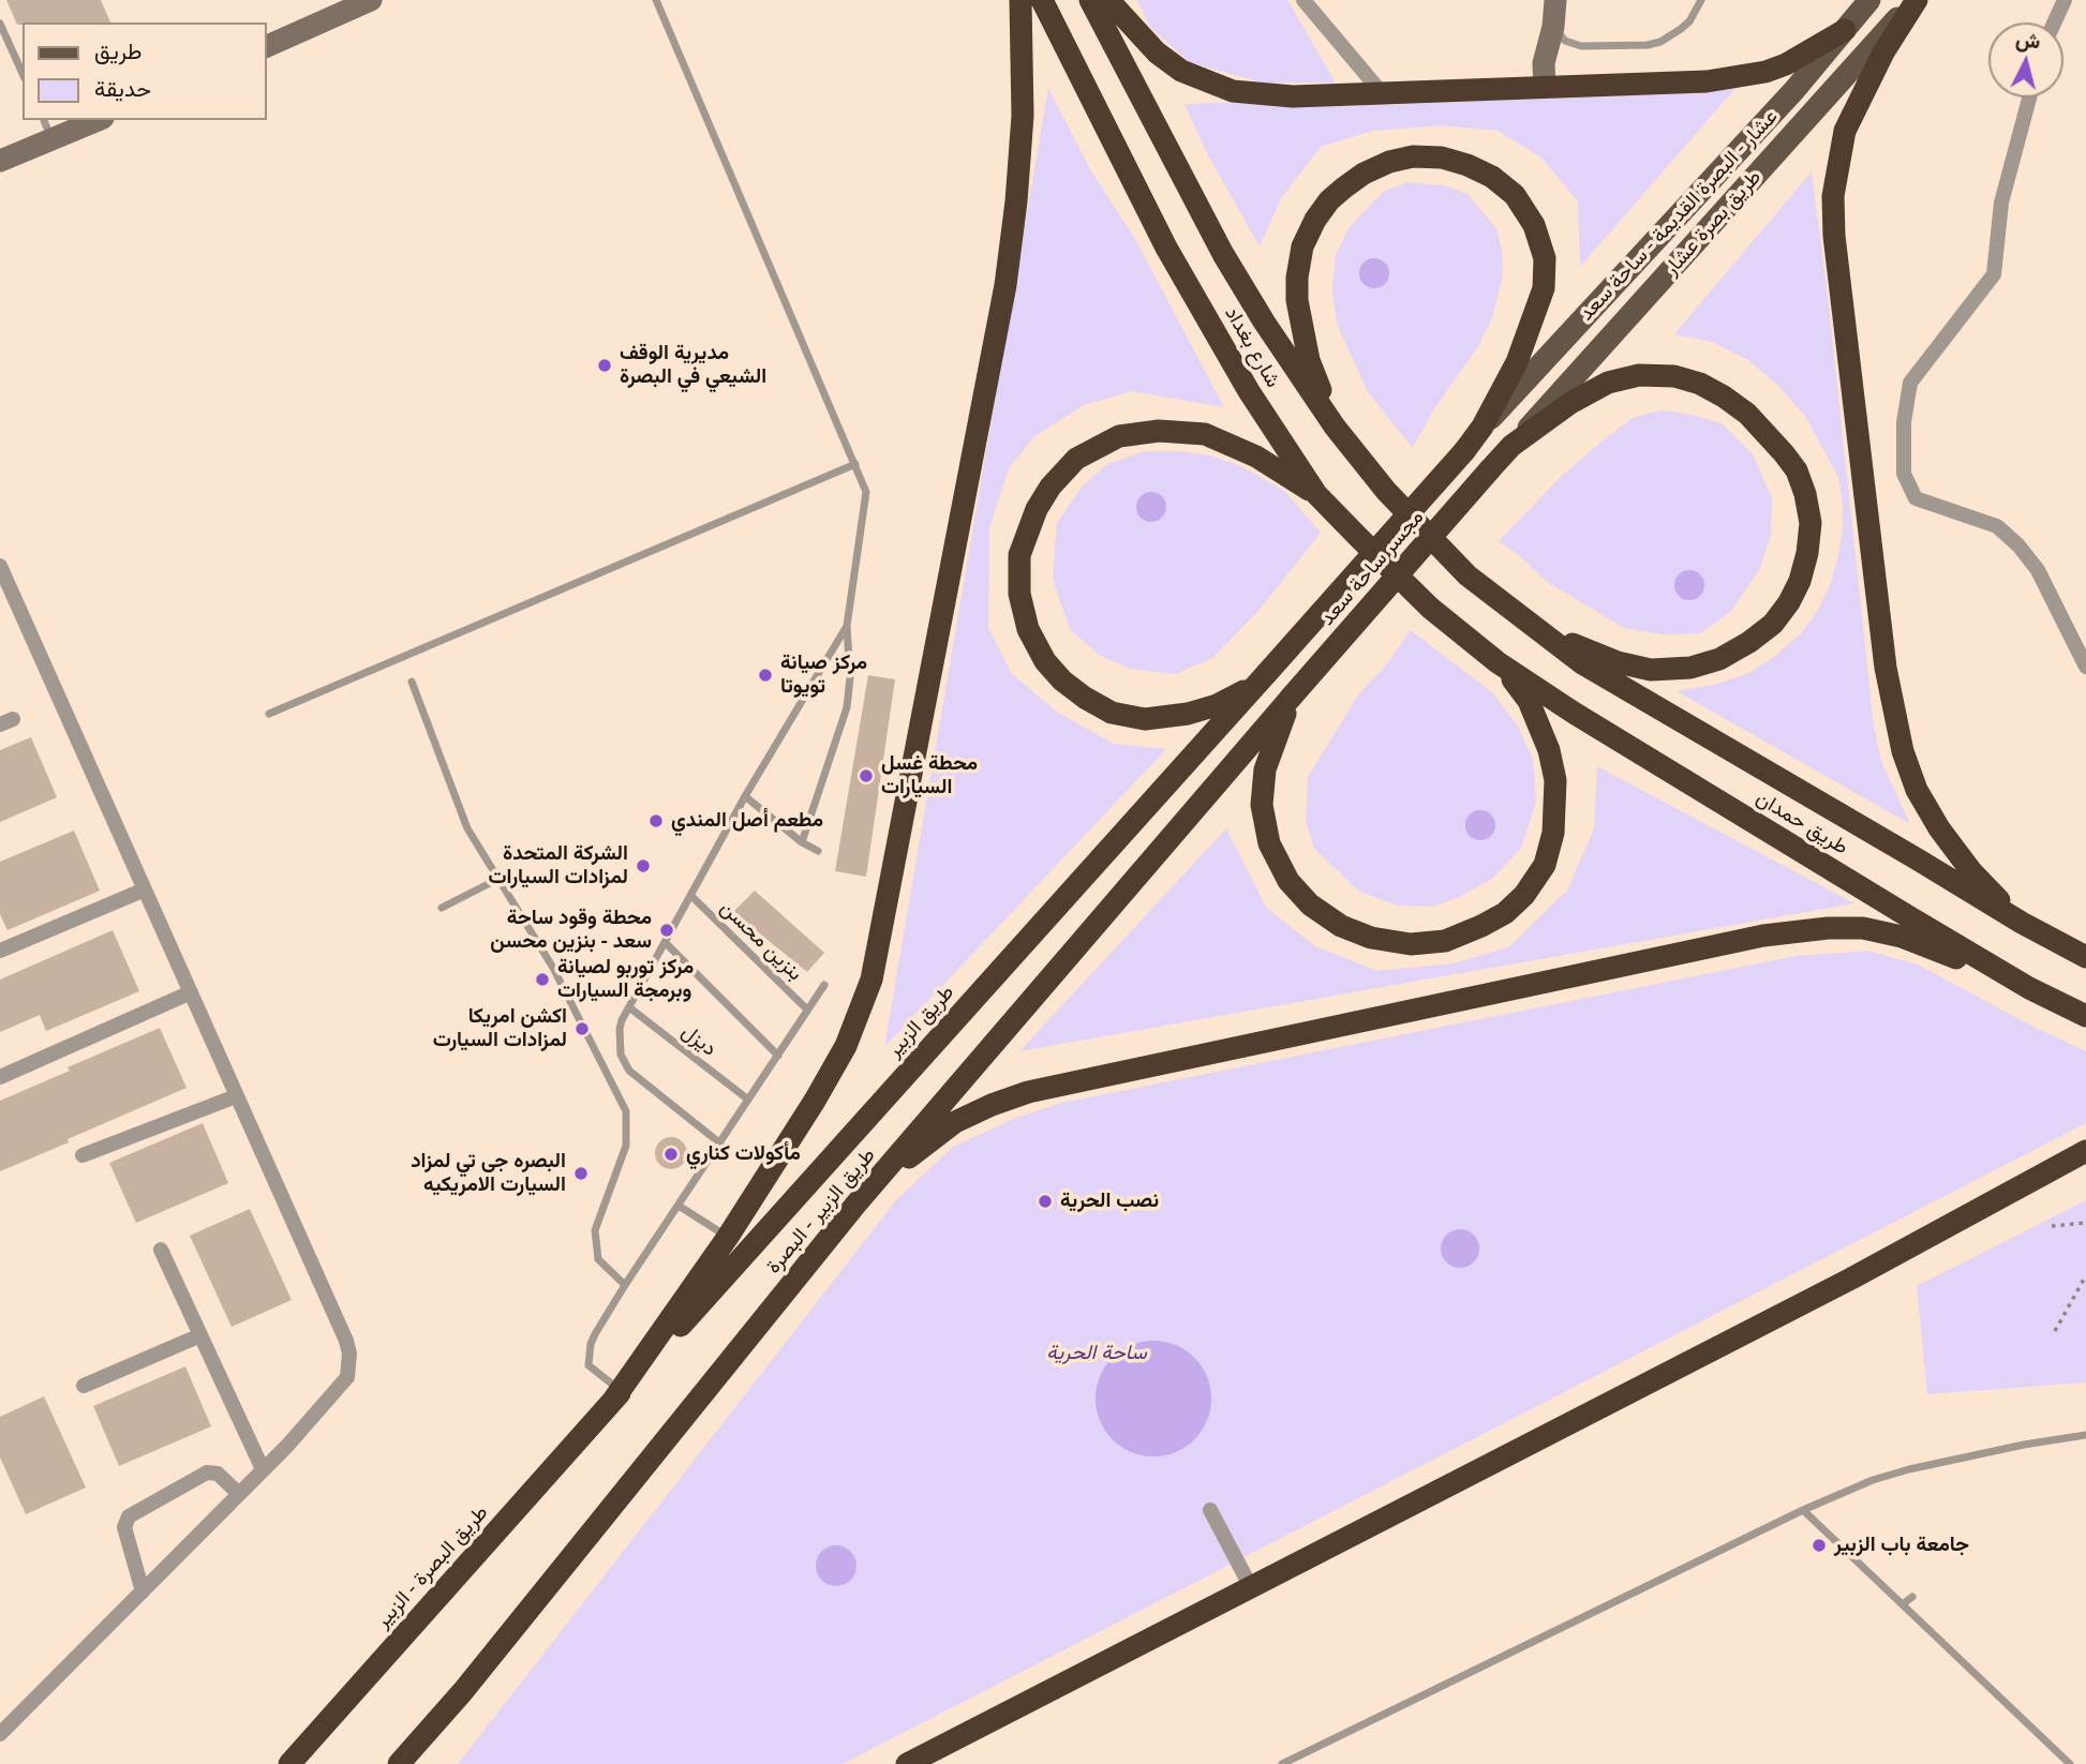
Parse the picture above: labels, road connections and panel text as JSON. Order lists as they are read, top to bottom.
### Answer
{
  "streets": {
    "highway": [
      "شارع بغداد",
      "مجسر ساحة سعد",
      "طريق حمدان",
      "طريق الزبير",
      "طريق الزبير - البصرة",
      "طريق البصرة - الزبير"
    ],
    "main road": ["عشار - البصرة القديمة - ساحة سعد", "طريق بصرة عشار"],
    "lane": ["بنزين محسن", "ديزل"]
  },
  "crossings": [
    ["عشار - البصرة القديمة - ساحة سعد", "مجسر ساحة سعد"],
    ["طريق بصرة عشار", "مجسر ساحة سعد"],
    ["شارع بغداد", "مجسر ساحة سعد"],
    ["شارع بغداد", "طريق حمدان"],
    ["مجسر ساحة سعد", "طريق حمدان"],
    ["مجسر ساحة سعد", "طريق الزبير"],
    ["مجسر ساحة سعد", "طريق الزبير - البصرة"],
    ["طريق الزبير", "طريق البصرة - الزبير"]
  ],
  "parks": ["ساحة الحرية"],
  "places": [
    "مديرية الوقف الشيعي في البصرة",
    "مركز صيانة تويوتا",
    "محطة غسل السيارات",
    "مطعم أصل المندي",
    "الشركة المتحدة لمزادات السيارات",
    "محطة وقود ساحة سعد - بنزين محسن",
    "مركز توربو لصيانة وبرمجة السيارات",
    "اكشن امريكا لمزادات السيارت",
    "مأكولات كناري",
    "البصره جي تي لمزاد السيارت الامريكيه",
    "نصب الحرية",
    "جامعة باب الزبير"
  ],
  "legend": ["طريق", "حديقة"],
  "north": "top"
}
